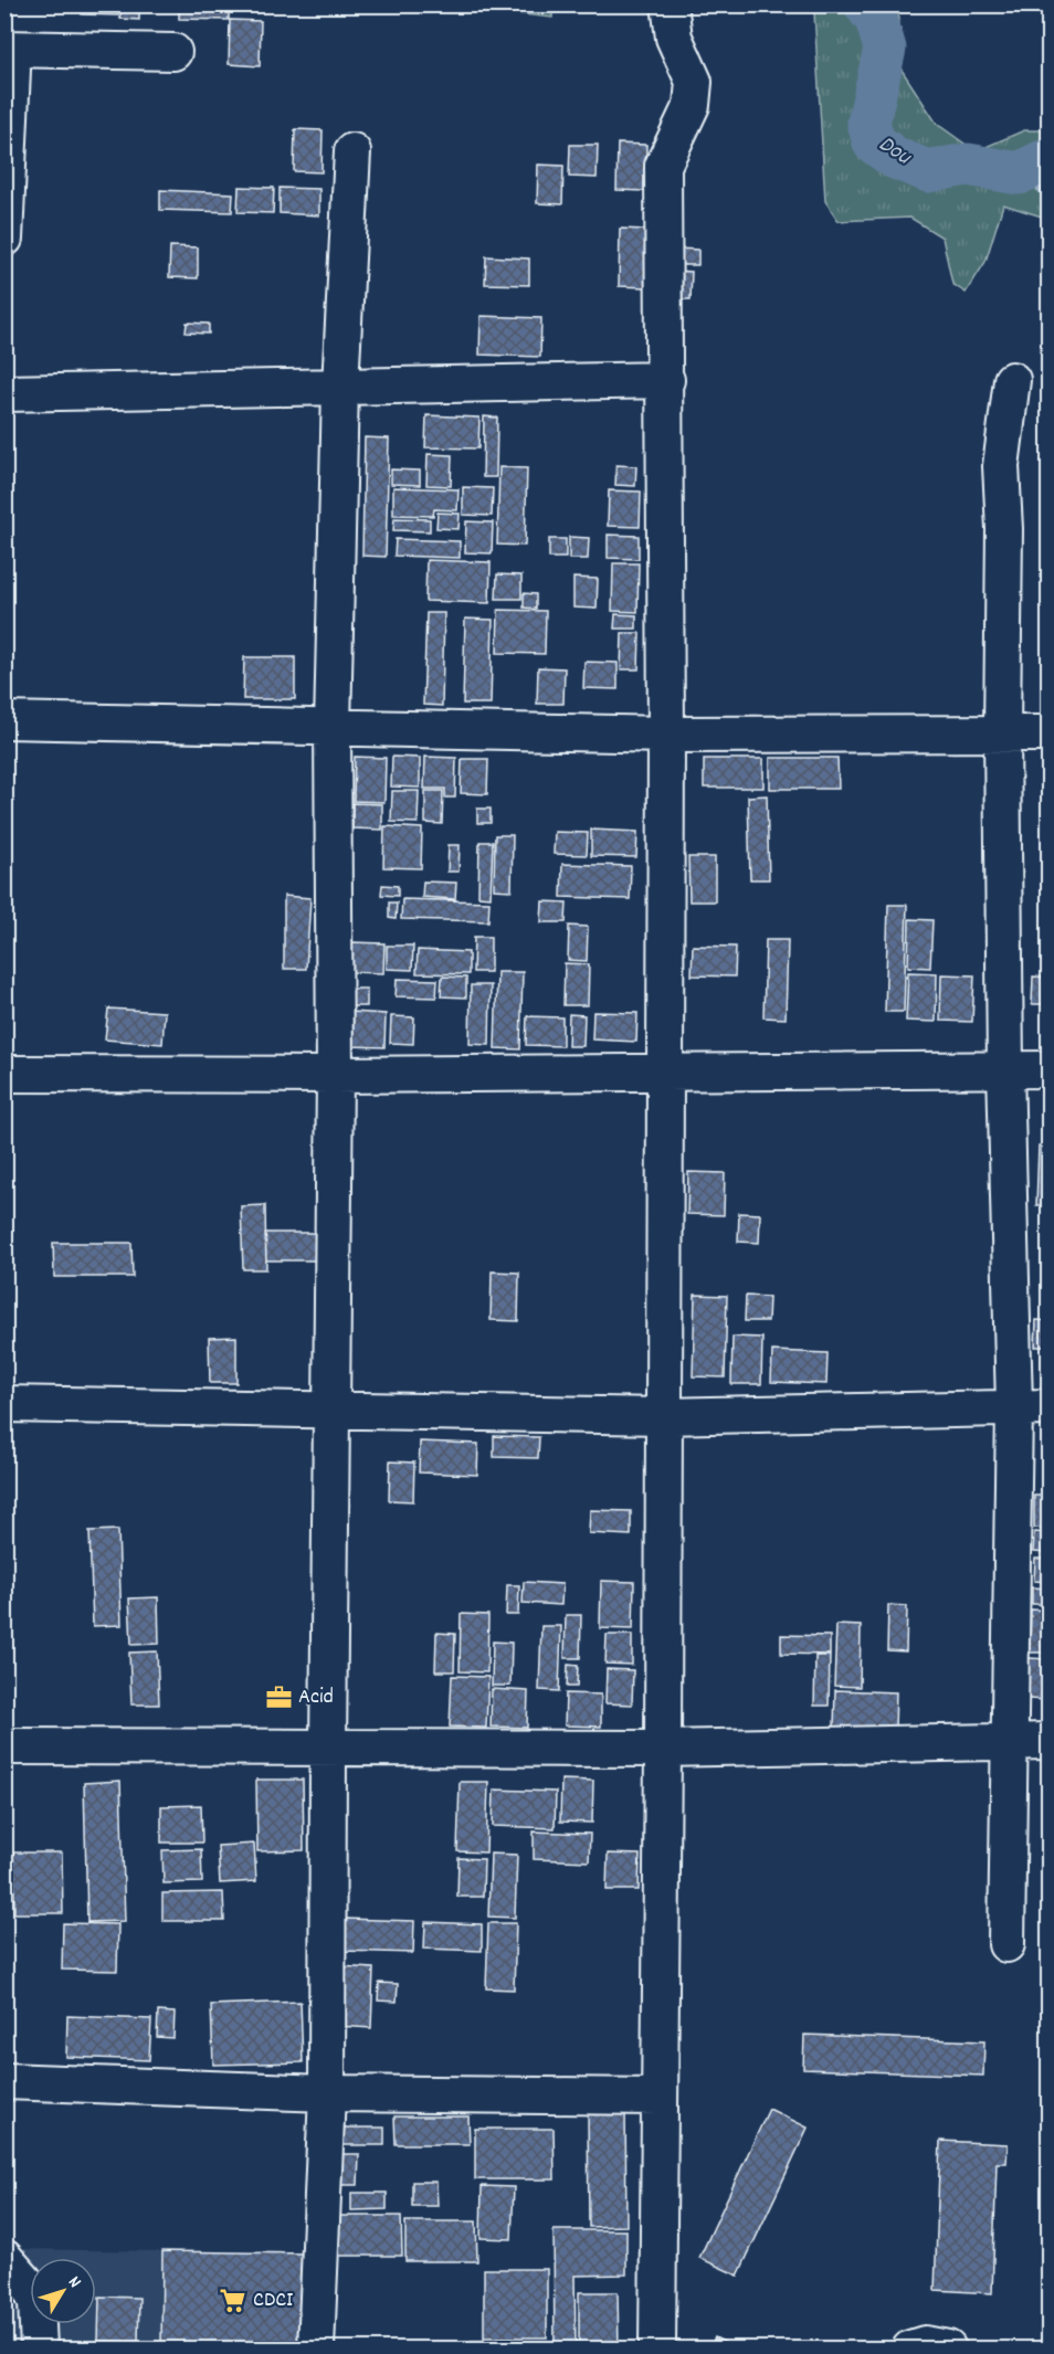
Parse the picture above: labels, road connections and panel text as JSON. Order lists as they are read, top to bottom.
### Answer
{
  "water": ["Dou"],
  "places": {
    "office": ["Acid"],
    "supermarket": ["CDCI"]
  },
  "north": "top right"
}
